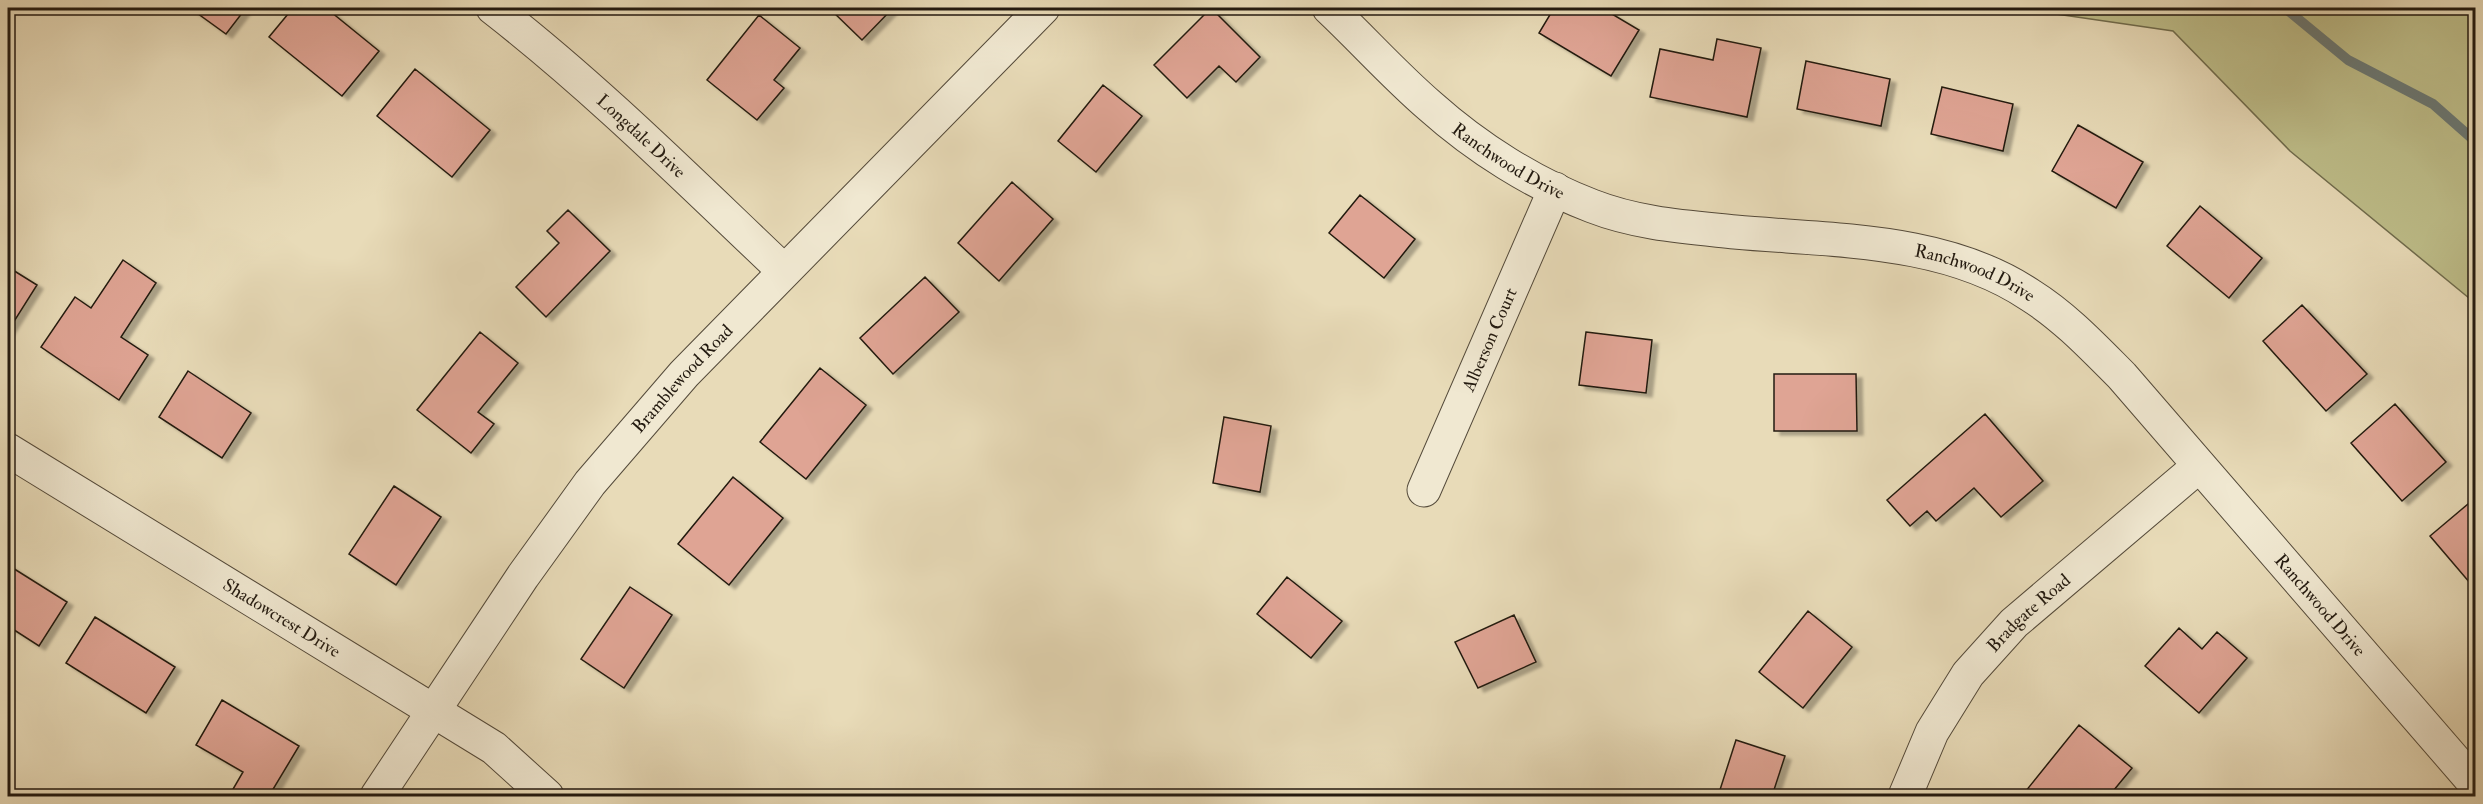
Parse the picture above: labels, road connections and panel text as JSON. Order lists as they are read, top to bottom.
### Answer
{
  "streets": {
    "street": [
      "Longdale Drive",
      "Ranchwood Drive",
      "Alberson Court",
      "Bramblewood Road",
      "Bradgate Road",
      "Shadowcrest Drive"
    ]
  },
  "crossings": [
    ["Longdale Drive", "Bramblewood Road"],
    ["Ranchwood Drive", "Alberson Court"],
    ["Ranchwood Drive", "Bradgate Road"],
    ["Bramblewood Road", "Shadowcrest Drive"]
  ]
}
